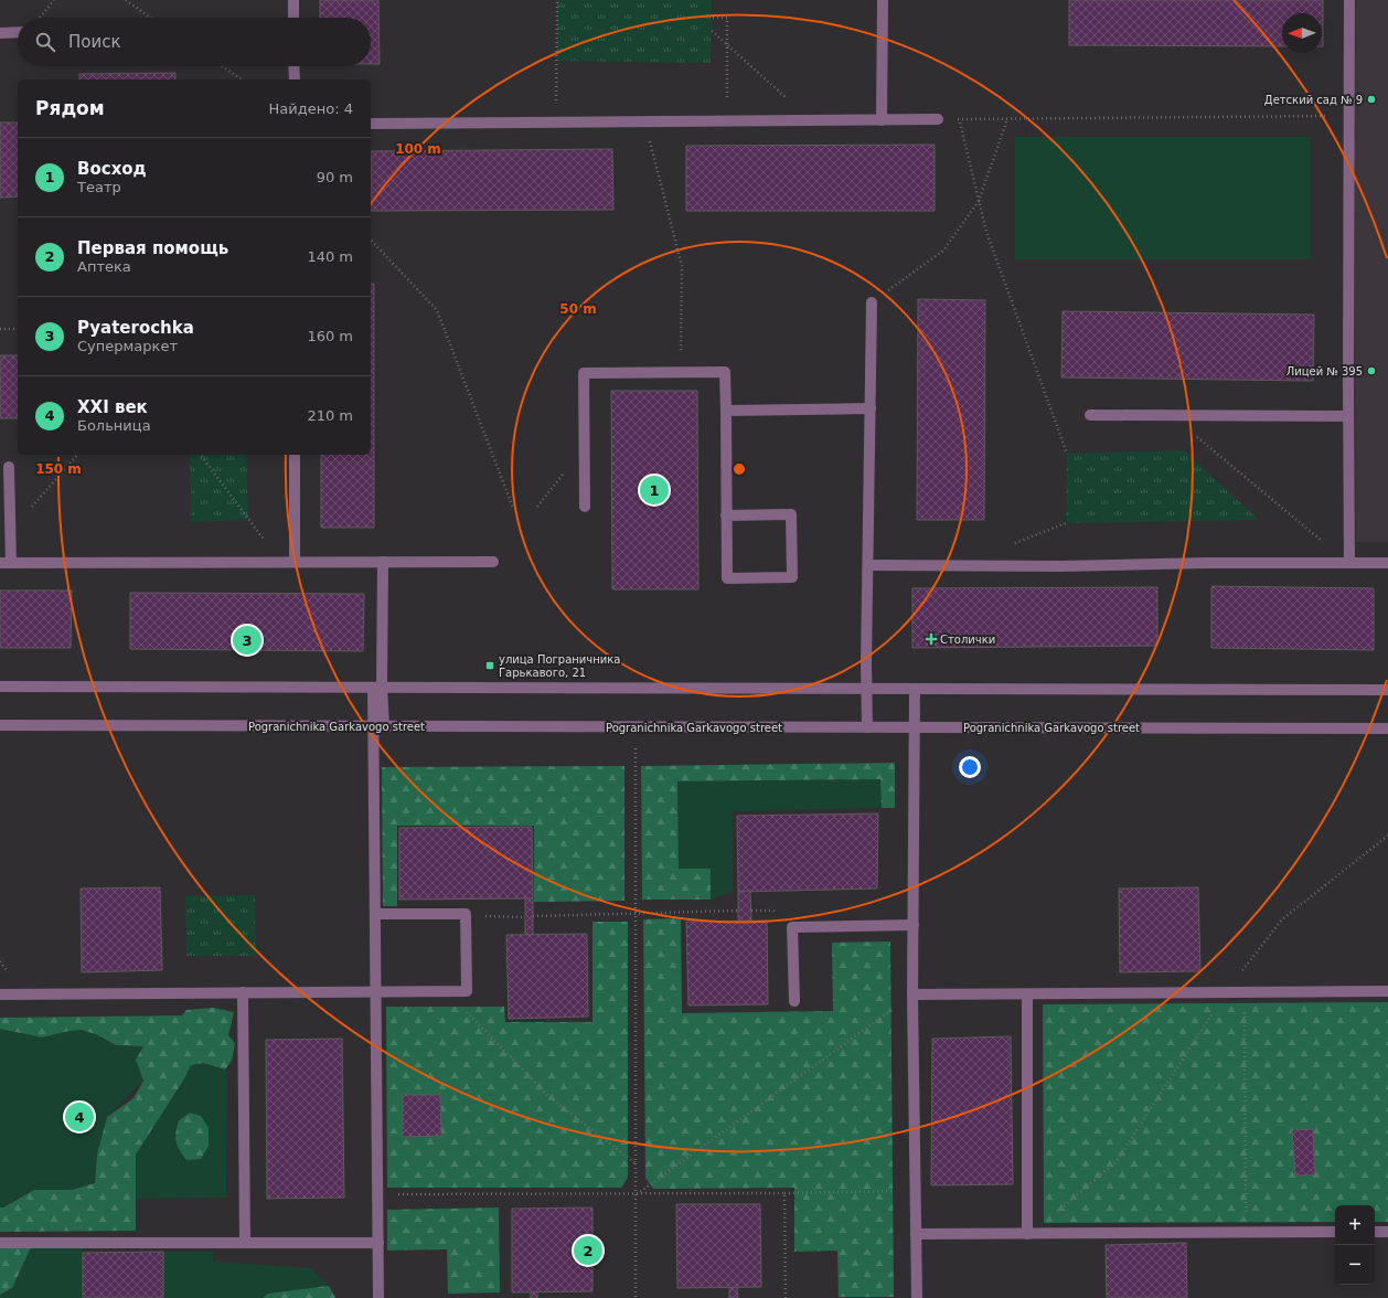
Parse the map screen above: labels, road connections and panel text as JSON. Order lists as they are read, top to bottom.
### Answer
{
  "streets": {
    "street": ["Pogranichnika Garkavogo street"]
  },
  "places": {
    "other": ["Детский сад № 9", "Лицей № 395"],
    "health": ["Столички"],
    "transit": ["улица Пограничника Гарькавого, 21"]
  },
  "north": "left",
  "page": {
    "search": "Поиск",
    "heading": ["Рядом", "Найдено: 4"],
    "list": [
      {
        "mark": "1",
        "name": "Восход",
        "note": "Театр",
        "value": "90 m"
      },
      {
        "mark": "2",
        "name": "Первая помощь",
        "note": "Аптека",
        "value": "140 m"
      },
      {
        "mark": "3",
        "name": "Pyaterochka",
        "note": "Супермаркет",
        "value": "160 m"
      },
      {
        "mark": "4",
        "name": "XXI век",
        "note": "Больница",
        "value": "210 m"
      }
    ],
    "pins": [
      "1",
      "3",
      "4",
      "2"
    ],
    "map_buttons": ["+", "−"]
  },
  "rings": ["100 m", "50 m", "150 m"]
}
